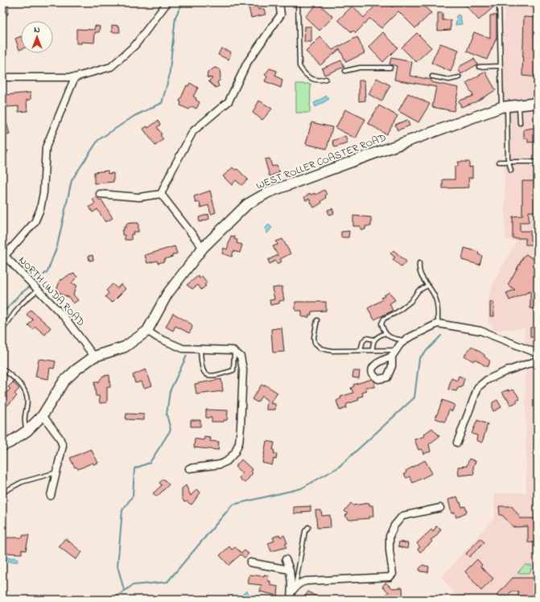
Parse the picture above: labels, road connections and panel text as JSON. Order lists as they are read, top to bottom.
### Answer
{
  "streets": {
    "street": ["WEST ROLLER COASTER ROAD", "NORTH LINDA ROAD"]
  },
  "crossings": [
    ["WEST ROLLER COASTER ROAD", "NORTH LINDA ROAD"]
  ],
  "north": "top"
}
